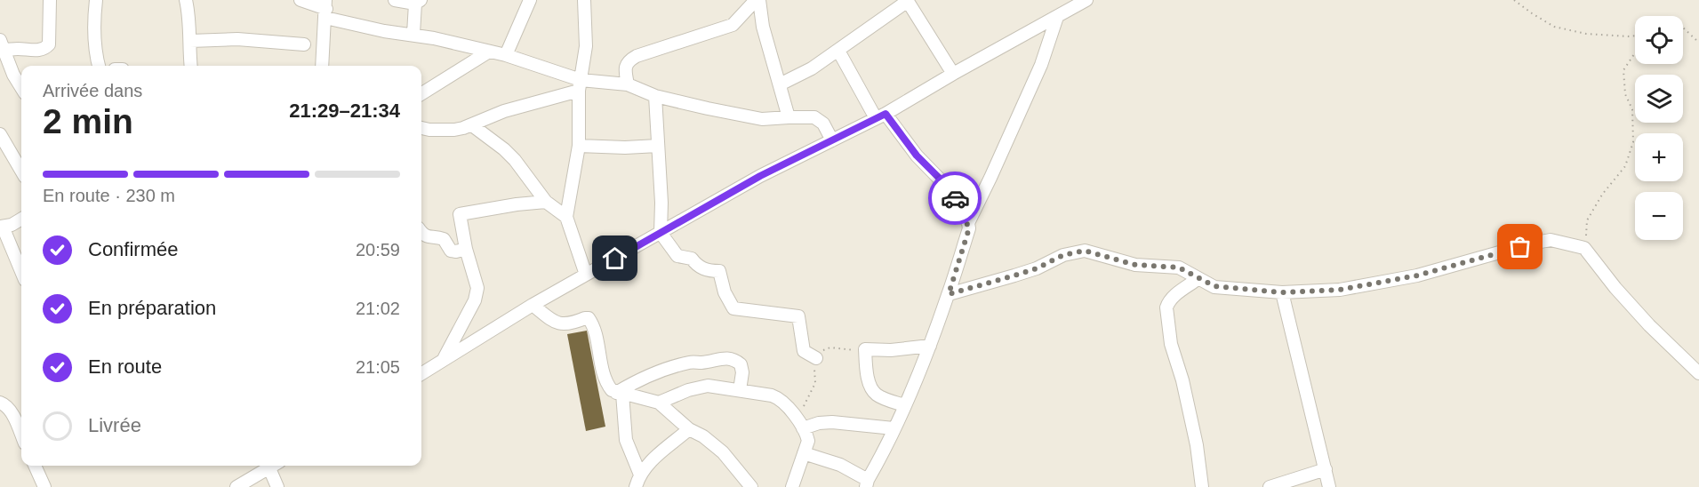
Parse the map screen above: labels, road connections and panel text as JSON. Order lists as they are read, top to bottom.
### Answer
{
  "page": {
    "map_buttons": ["+", "−"],
    "heading": ["2 min", "Arrivée dans", "21:29–21:34"],
    "bar": "En route · 230 m",
    "list": [
      ["Confirmée", "20:59"],
      ["En préparation", "21:02"],
      ["En route", "21:05"],
      "Livrée"
    ]
  }
}
